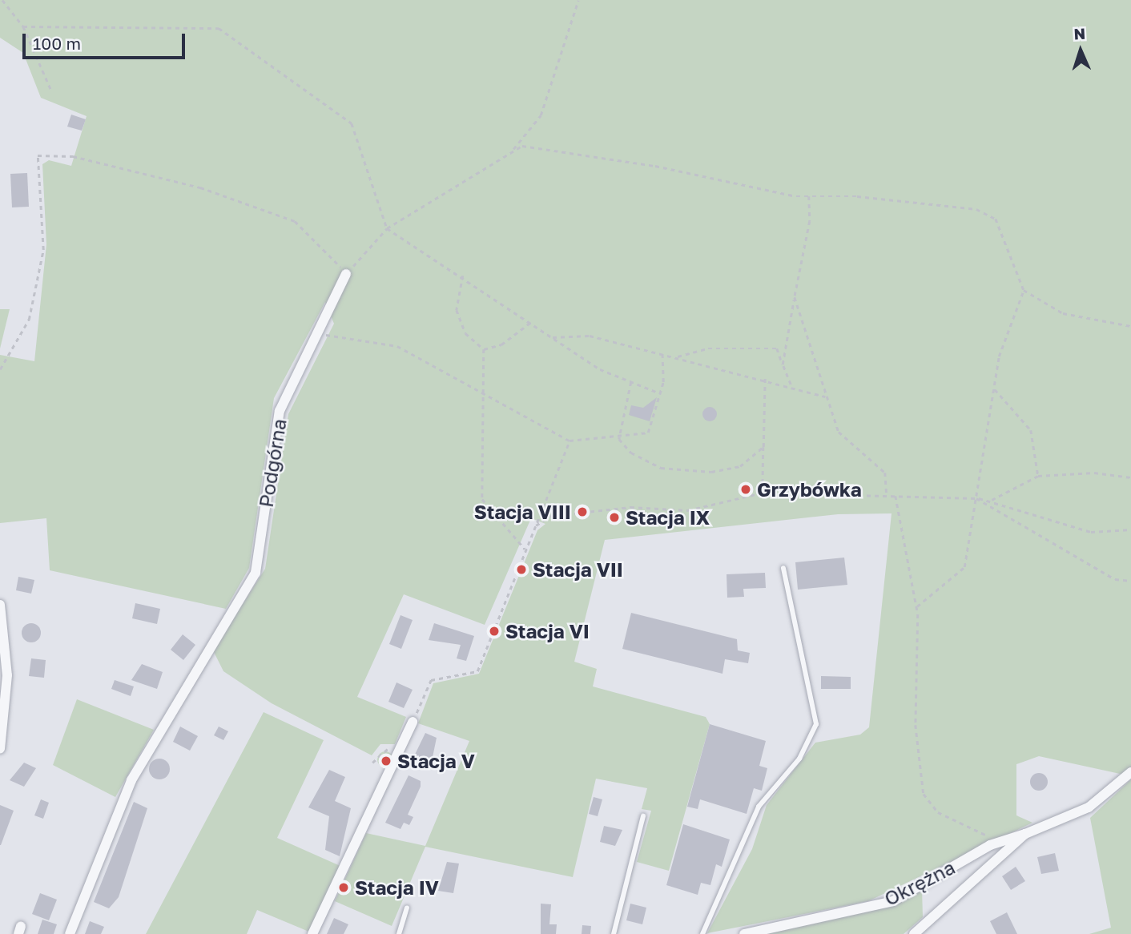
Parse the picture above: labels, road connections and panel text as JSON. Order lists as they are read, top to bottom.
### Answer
{
  "streets": {
    "street": ["Podgórna", "Okrężna"]
  },
  "places": [
    "Grzybówka",
    "Stacja VIII",
    "Stacja IX",
    "Stacja VII",
    "Stacja VI",
    "Stacja V",
    "Stacja IV"
  ],
  "scale_bar": "100 m",
  "north": "top"
}
